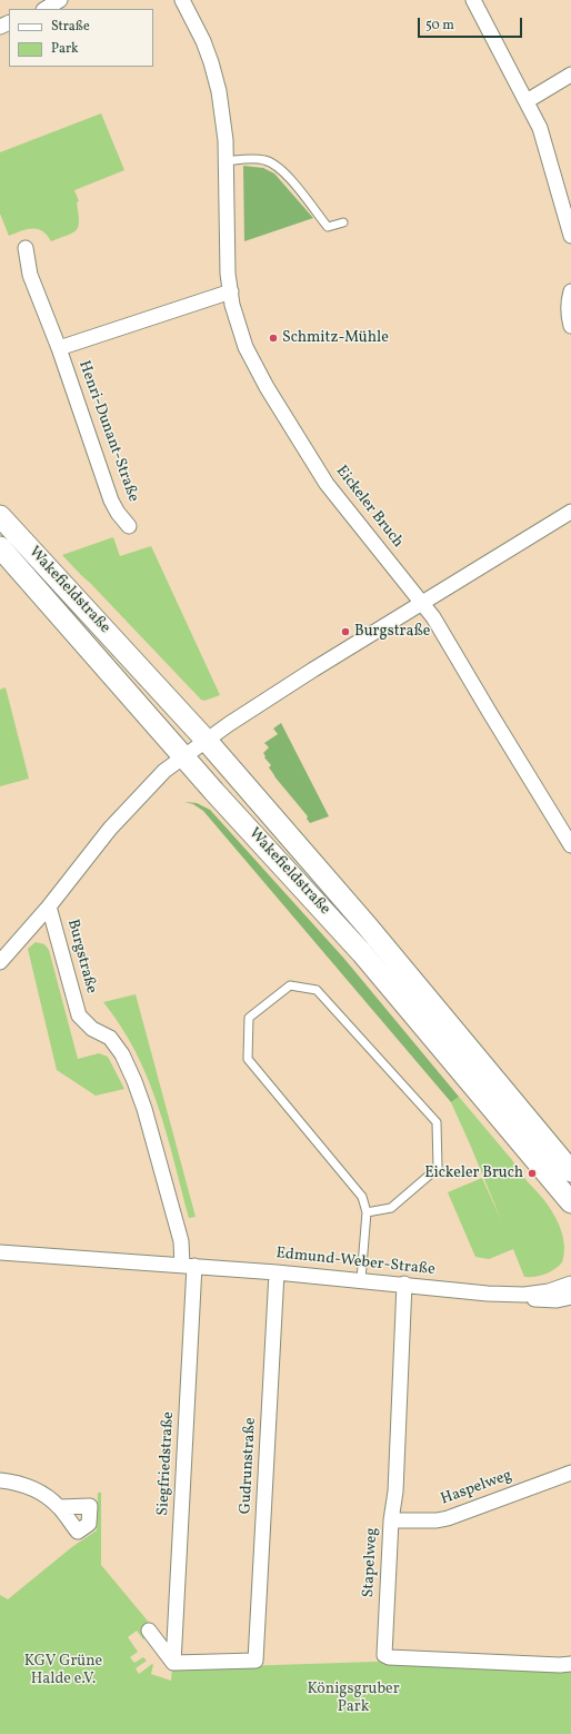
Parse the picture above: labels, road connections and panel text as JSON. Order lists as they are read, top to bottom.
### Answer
{
  "streets": {
    "main road": ["Wakefieldstraße"],
    "street": [
      "Henri-Dunant-Straße",
      "Eickeler Bruch",
      "Burgstraße",
      "Edmund-Weber-Straße",
      "Siegfriedstraße",
      "Gudrunstraße",
      "Haspelweg",
      "Stapelweg"
    ]
  },
  "crossings": [
    ["Henri-Dunant-Straße", "Eickeler Bruch"],
    ["Eickeler Bruch", "Burgstraße"],
    ["Wakefieldstraße", "Burgstraße"],
    ["Burgstraße", "Edmund-Weber-Straße"],
    ["Burgstraße", "Siegfriedstraße"],
    ["Edmund-Weber-Straße", "Siegfriedstraße"],
    ["Edmund-Weber-Straße", "Gudrunstraße"],
    ["Edmund-Weber-Straße", "Stapelweg"],
    ["Siegfriedstraße", "Gudrunstraße"],
    ["Haspelweg", "Stapelweg"]
  ],
  "parks": ["KGV Grüne Halde e.V.", "Königsgruber Park"],
  "places": ["Schmitz-Mühle", "Burgstraße", "Eickeler Bruch"],
  "legend": ["Straße", "Park"],
  "scale_bar": "50 m"
}
